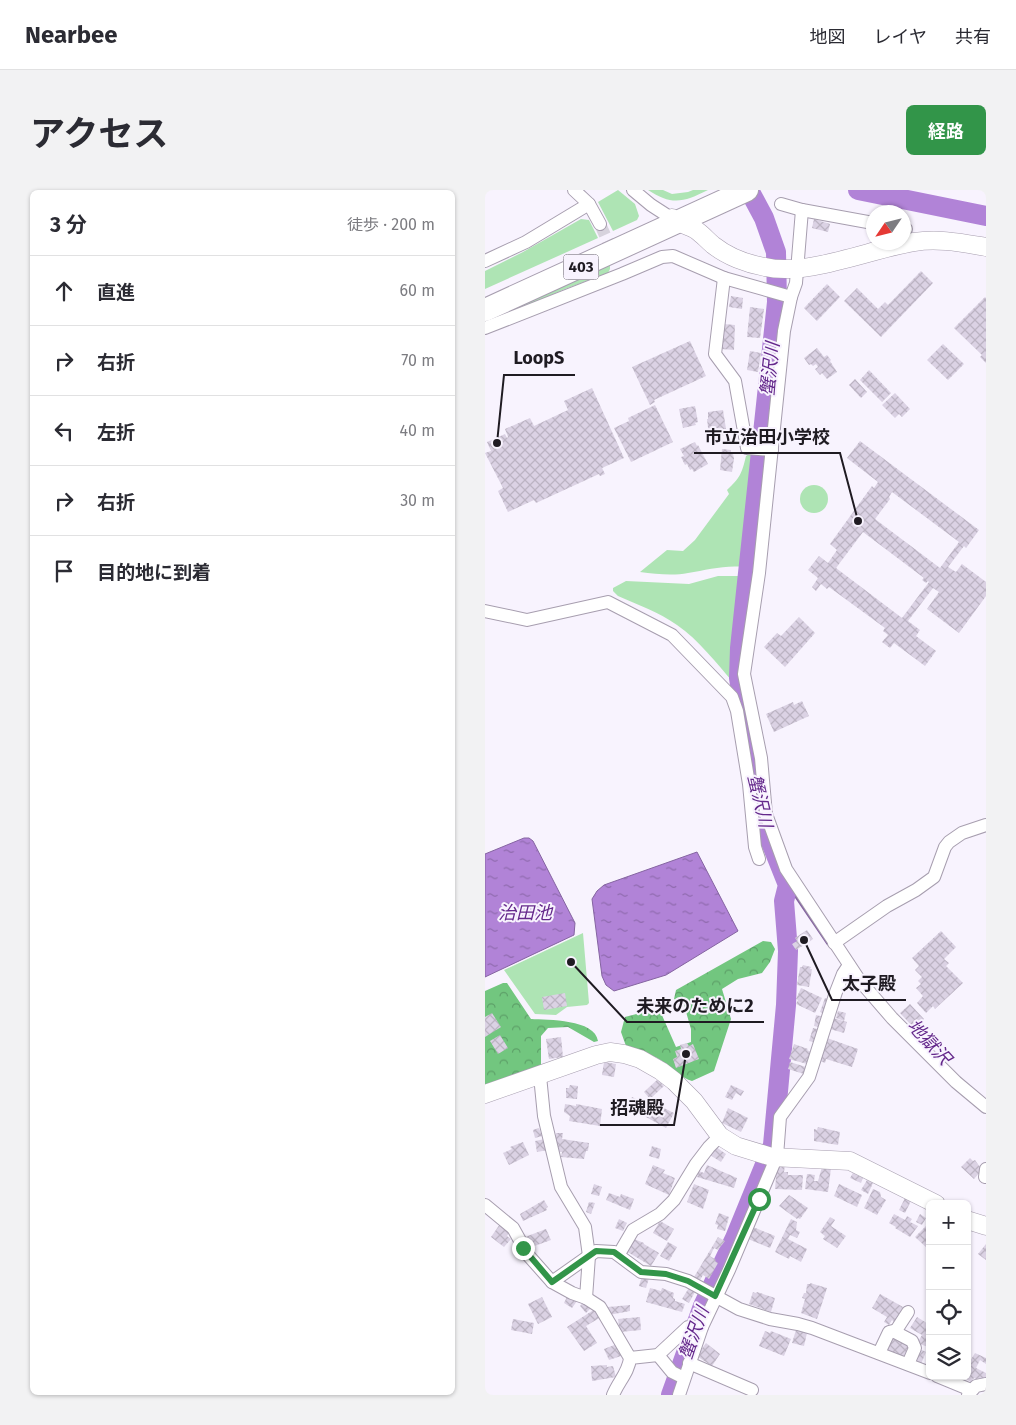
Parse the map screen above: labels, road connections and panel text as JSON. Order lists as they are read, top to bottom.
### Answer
{
  "streets": {
    "highway": ["403"]
  },
  "water": ["蟹沢川", "治田池", "地獄沢"],
  "places": [
    "LoopS",
    "市立治田小学校",
    "太子殿",
    "未来のために2",
    "招魂殿"
  ],
  "north": "bottom left",
  "page": {
    "header": "Nearbee",
    "nav": ["地図", "レイヤ", "共有"],
    "title": "アクセス",
    "buttons": "経路",
    "heading": ["3 分", "徒歩 · 200 m"],
    "list": [
      ["直進", "60 m"],
      ["右折", "70 m"],
      ["左折", "40 m"],
      ["右折", "30 m"],
      "目的地に到着"
    ],
    "map_buttons": ["+", "−"]
  }
}
